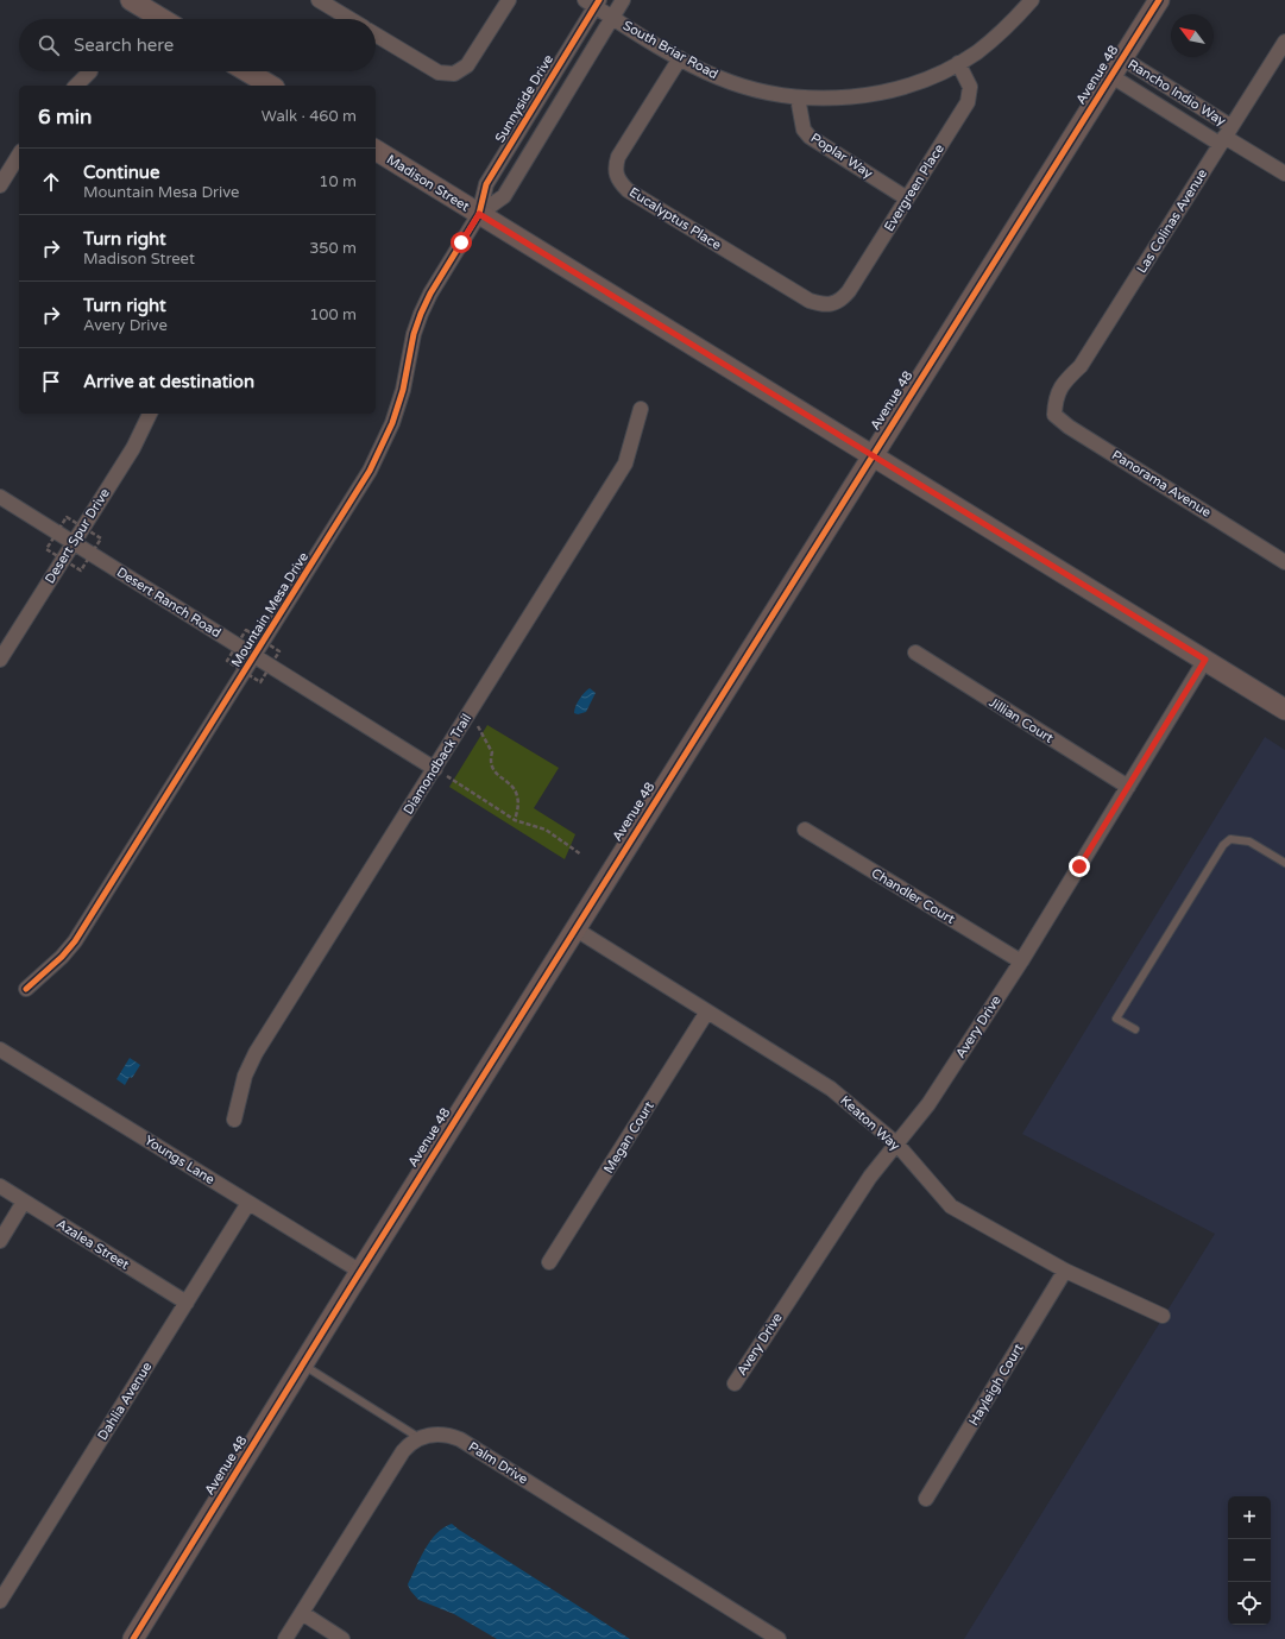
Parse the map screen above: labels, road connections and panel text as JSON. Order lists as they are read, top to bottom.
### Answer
{
  "streets": {
    "main road": ["Avenue 48", "Madison Street"],
    "street": [
      "South Briar Road",
      "Rancho Indio Way",
      "Sunnyside Drive",
      "Poplar Way",
      "Evergreen Place",
      "Eucalyptus Place",
      "Las Colinas Avenue",
      "Panorama Avenue",
      "Desert Spur Drive",
      "Desert Ranch Road",
      "Mountain Mesa Drive",
      "Jillian Court",
      "Diamondback Trail",
      "Chandler Court",
      "Avery Drive",
      "Keaton Way",
      "Megan Court",
      "Youngs Lane",
      "Azalea Street",
      "Hayleigh Court",
      "Dahlia Avenue",
      "Palm Drive"
    ]
  },
  "crossings": [
    ["South Briar Road", "Sunnyside Drive"],
    ["South Briar Road", "Poplar Way"],
    ["South Briar Road", "Evergreen Place"],
    ["South Briar Road", "Eucalyptus Place"],
    ["Avenue 48", "Rancho Indio Way"],
    ["Avenue 48", "Madison Street"],
    ["Avenue 48", "Keaton Way"],
    ["Avenue 48", "Youngs Lane"],
    ["Rancho Indio Way", "Las Colinas Avenue"],
    ["Sunnyside Drive", "Madison Street"],
    ["Sunnyside Drive", "Mountain Mesa Drive"],
    ["Poplar Way", "Evergreen Place"],
    ["Madison Street", "Mountain Mesa Drive"],
    ["Madison Street", "Avery Drive"],
    ["Evergreen Place", "Eucalyptus Place"],
    ["Las Colinas Avenue", "Panorama Avenue"],
    ["Desert Spur Drive", "Desert Ranch Road"],
    ["Desert Ranch Road", "Mountain Mesa Drive"],
    ["Desert Ranch Road", "Diamondback Trail"],
    ["Jillian Court", "Avery Drive"],
    ["Chandler Court", "Avery Drive"],
    ["Avery Drive", "Keaton Way"],
    ["Keaton Way", "Megan Court"],
    ["Keaton Way", "Hayleigh Court"],
    ["Youngs Lane", "Dahlia Avenue"],
    ["Azalea Street", "Dahlia Avenue"]
  ],
  "north": "top left",
  "page": {
    "search": "Search here",
    "heading": ["6 min", "Walk · 460 m"],
    "list": [
      ["Continue", "Mountain Mesa Drive", "10 m"],
      ["Turn right", "Madison Street", "350 m"],
      ["Turn right", "Avery Drive", "100 m"],
      "Arrive at destination"
    ],
    "map_buttons": ["+", "−"]
  }
}
